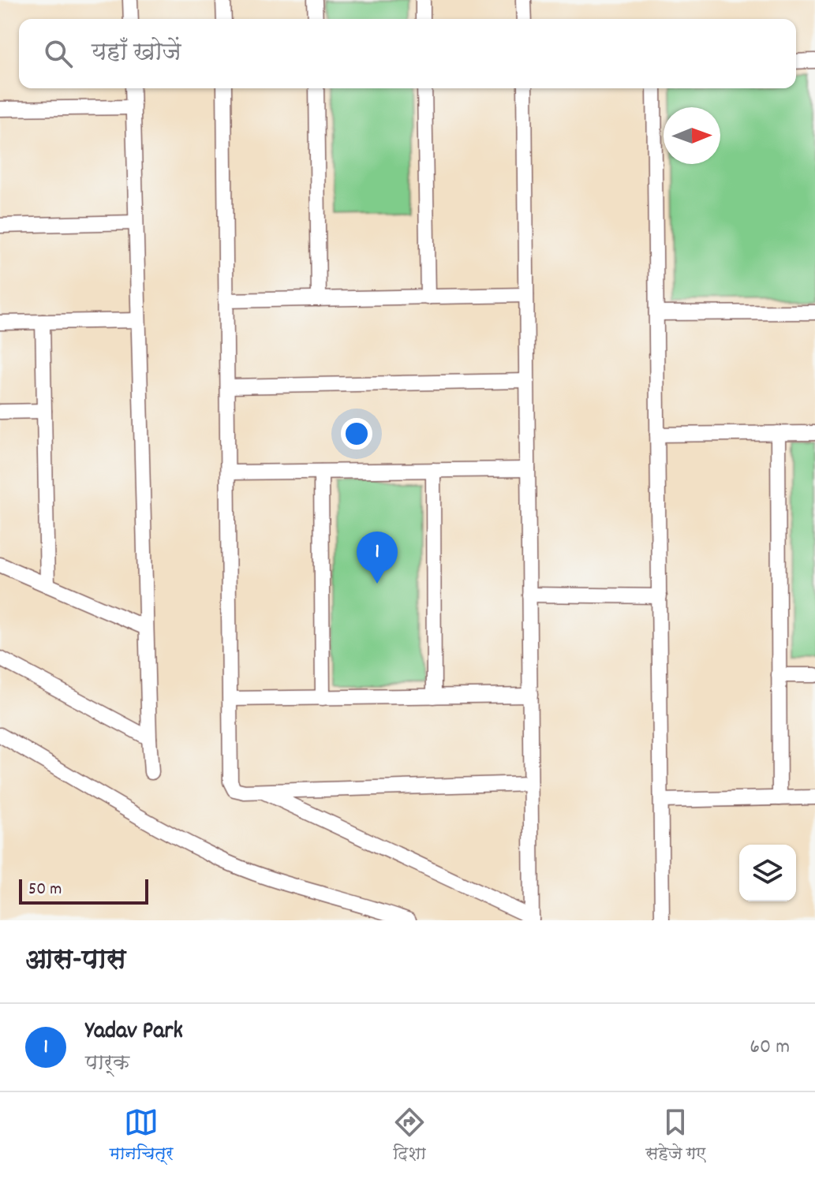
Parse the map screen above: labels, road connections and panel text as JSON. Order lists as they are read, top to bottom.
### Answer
{
  "scale_bar": "50 m",
  "north": "right",
  "page": {
    "search": "यहाँ खोजें",
    "pins": "1",
    "scale": "50 m",
    "heading": "आस-पास",
    "list": [
      {
        "mark": "1",
        "name": "Yadav Park",
        "note": "पार्क",
        "value": "60 m"
      }
    ],
    "nav": ["मानचित्र", "दिशा", "सहेजे गए"]
  }
}
